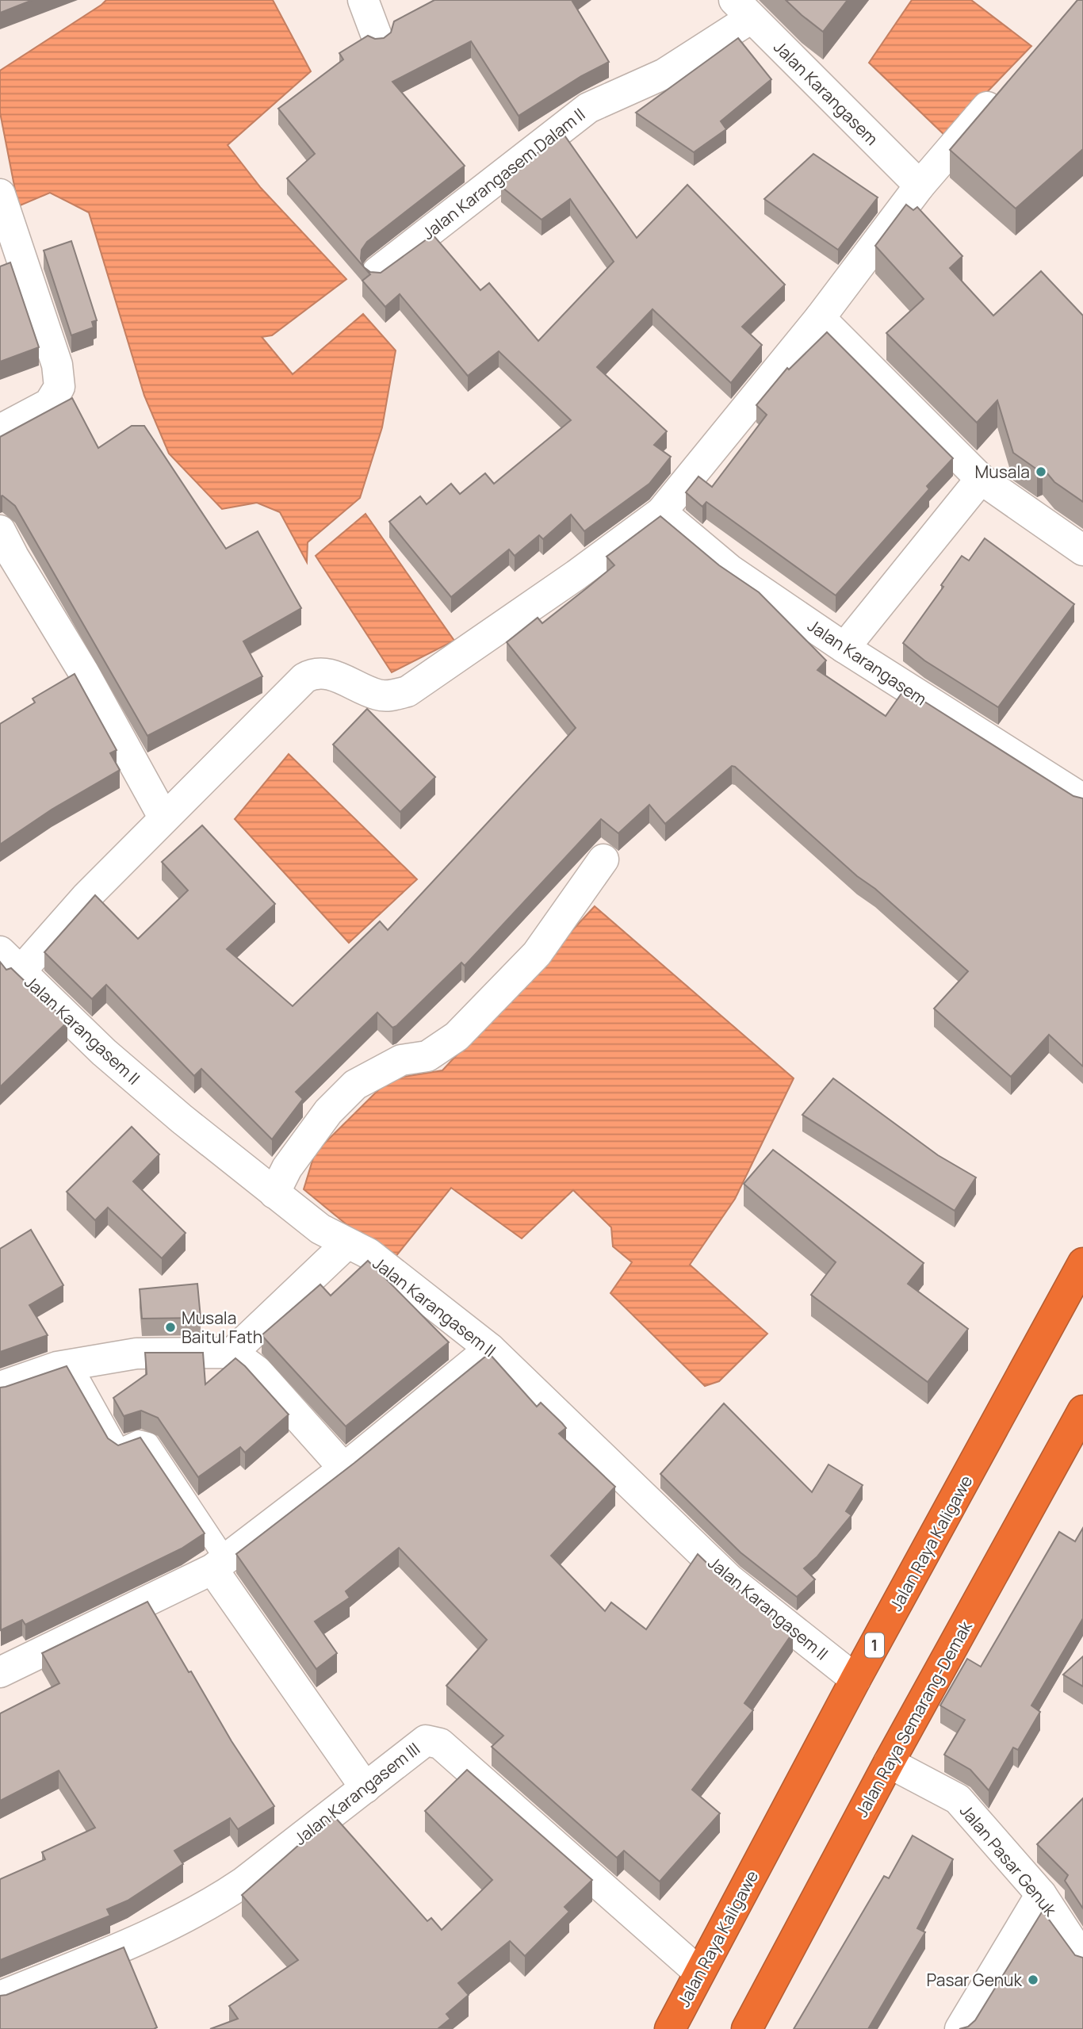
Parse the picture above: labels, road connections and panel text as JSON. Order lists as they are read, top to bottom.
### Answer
{
  "streets": {
    "highway": ["Jalan Raya Kaligawe", "1", "Jalan Raya Semarang-Demak"],
    "street": [
      "Jalan Karangasem",
      "Jalan Karangasem Dalam II",
      "Jalan Karangasem II",
      "Jalan Karangasem III",
      "Jalan Pasar Genuk"
    ]
  },
  "crossings": [
    ["Jalan Karangasem", "Jalan Karangasem Dalam II"],
    ["Jalan Karangasem II", "Jalan Raya Kaligawe"],
    ["Jalan Raya Kaligawe", "Jalan Karangasem III"],
    ["Jalan Raya Semarang-Demak", "Jalan Pasar Genuk"]
  ],
  "places": ["Musala", "Musala Baitul Fath", "Pasar Genuk"]
}
